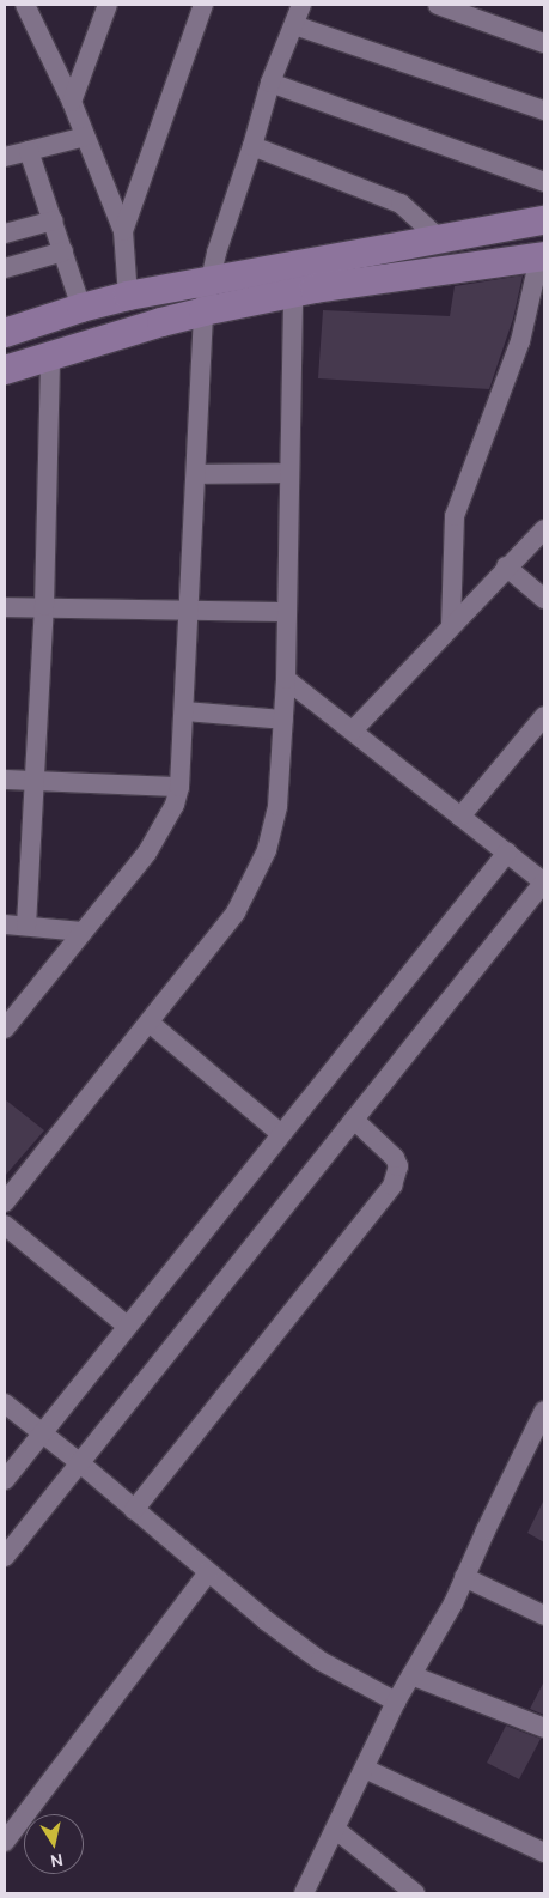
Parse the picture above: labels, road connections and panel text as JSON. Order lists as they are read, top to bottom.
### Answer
{
  "north": "bottom"
}
